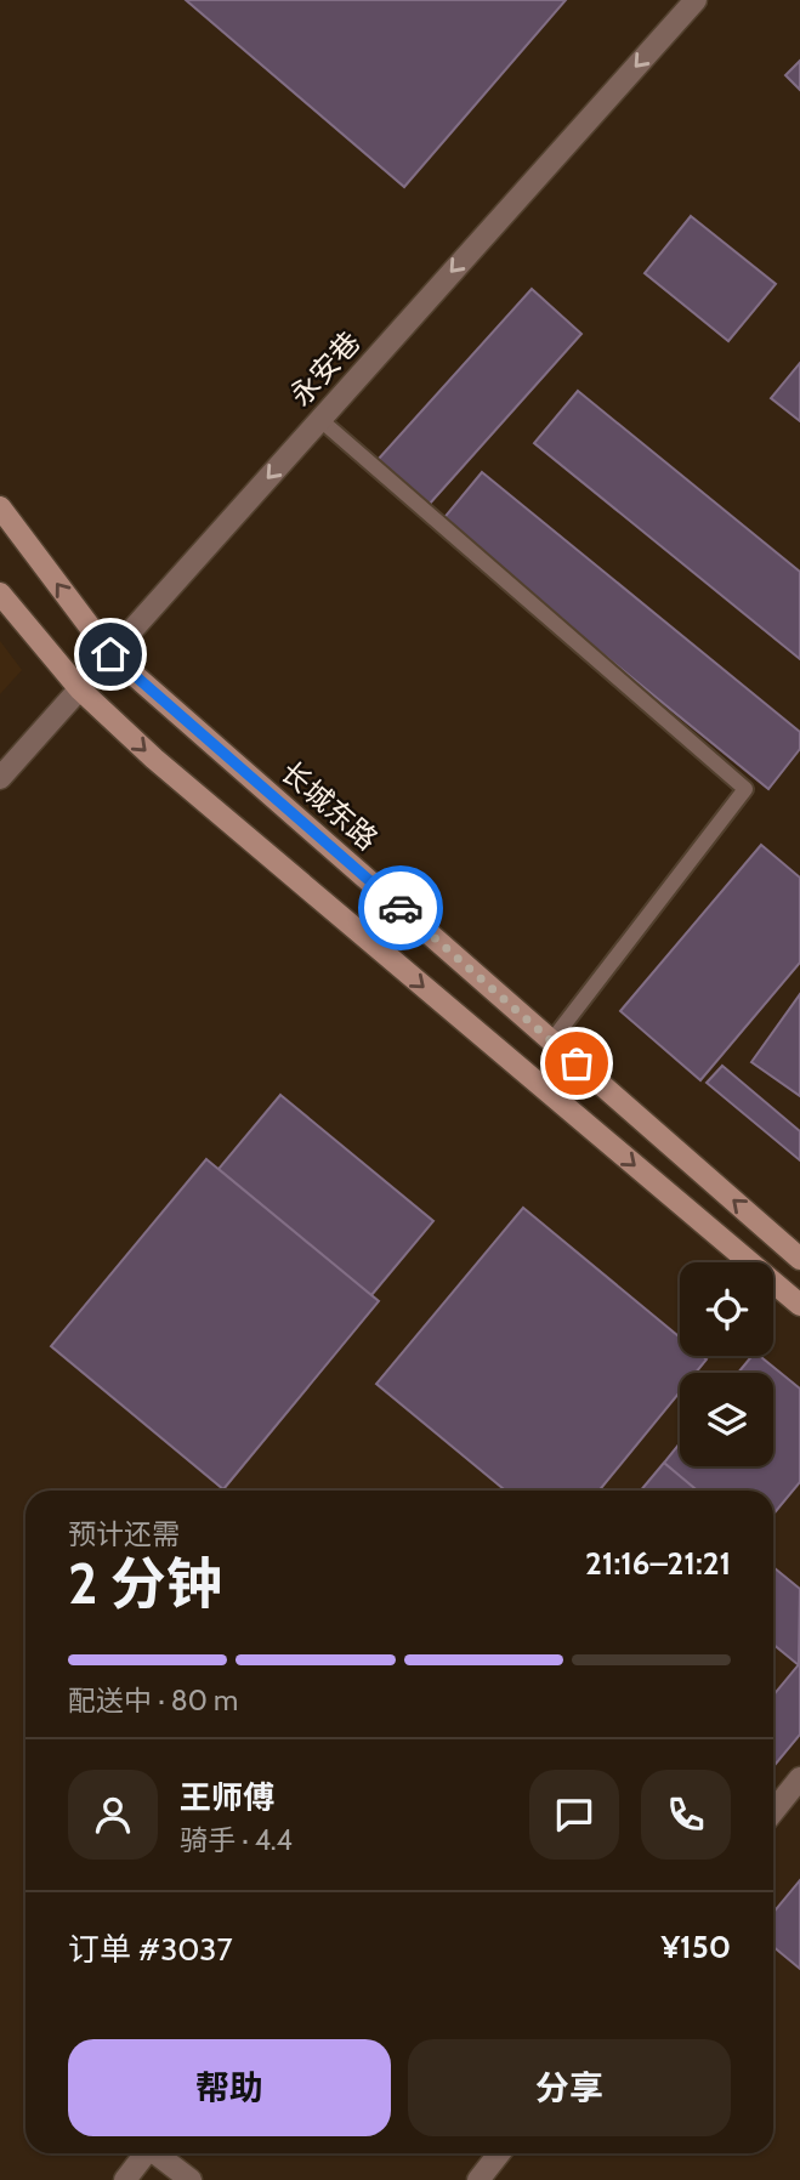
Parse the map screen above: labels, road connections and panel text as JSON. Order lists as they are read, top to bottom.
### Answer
{
  "streets": {
    "main road": ["长城东路"],
    "street": ["永安巷"]
  },
  "crossings": [
    ["永安巷", "长城东路"]
  ],
  "one_way": ["永安巷"],
  "page": {
    "heading": ["2 分钟", "预计还需", "21:16–21:21"],
    "panel": [
      "王师傅",
      "骑手 · 4.4",
      "订单 #3037",
      "¥150"
    ],
    "bar": "配送中 · 80 m",
    "buttons": ["帮助", "分享"]
  }
}
